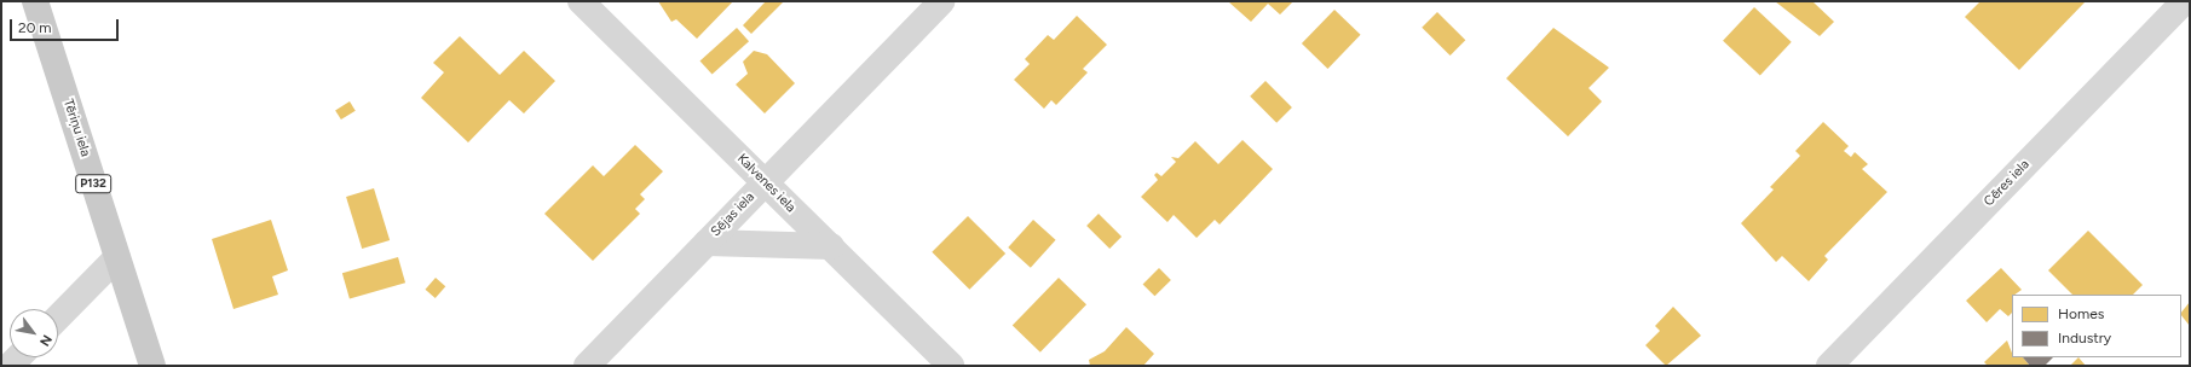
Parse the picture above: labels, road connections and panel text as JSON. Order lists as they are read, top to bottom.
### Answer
{
  "streets": {
    "main road": ["Tēriņu iela", "P132"],
    "street": ["Kalvenes iela", "Cēres iela", "Sējas iela"]
  },
  "crossings": [
    ["Kalvenes iela", "Sējas iela"]
  ],
  "legend": ["Homes", "Industry"],
  "scale_bar": "20 m",
  "north": "bottom right"
}
